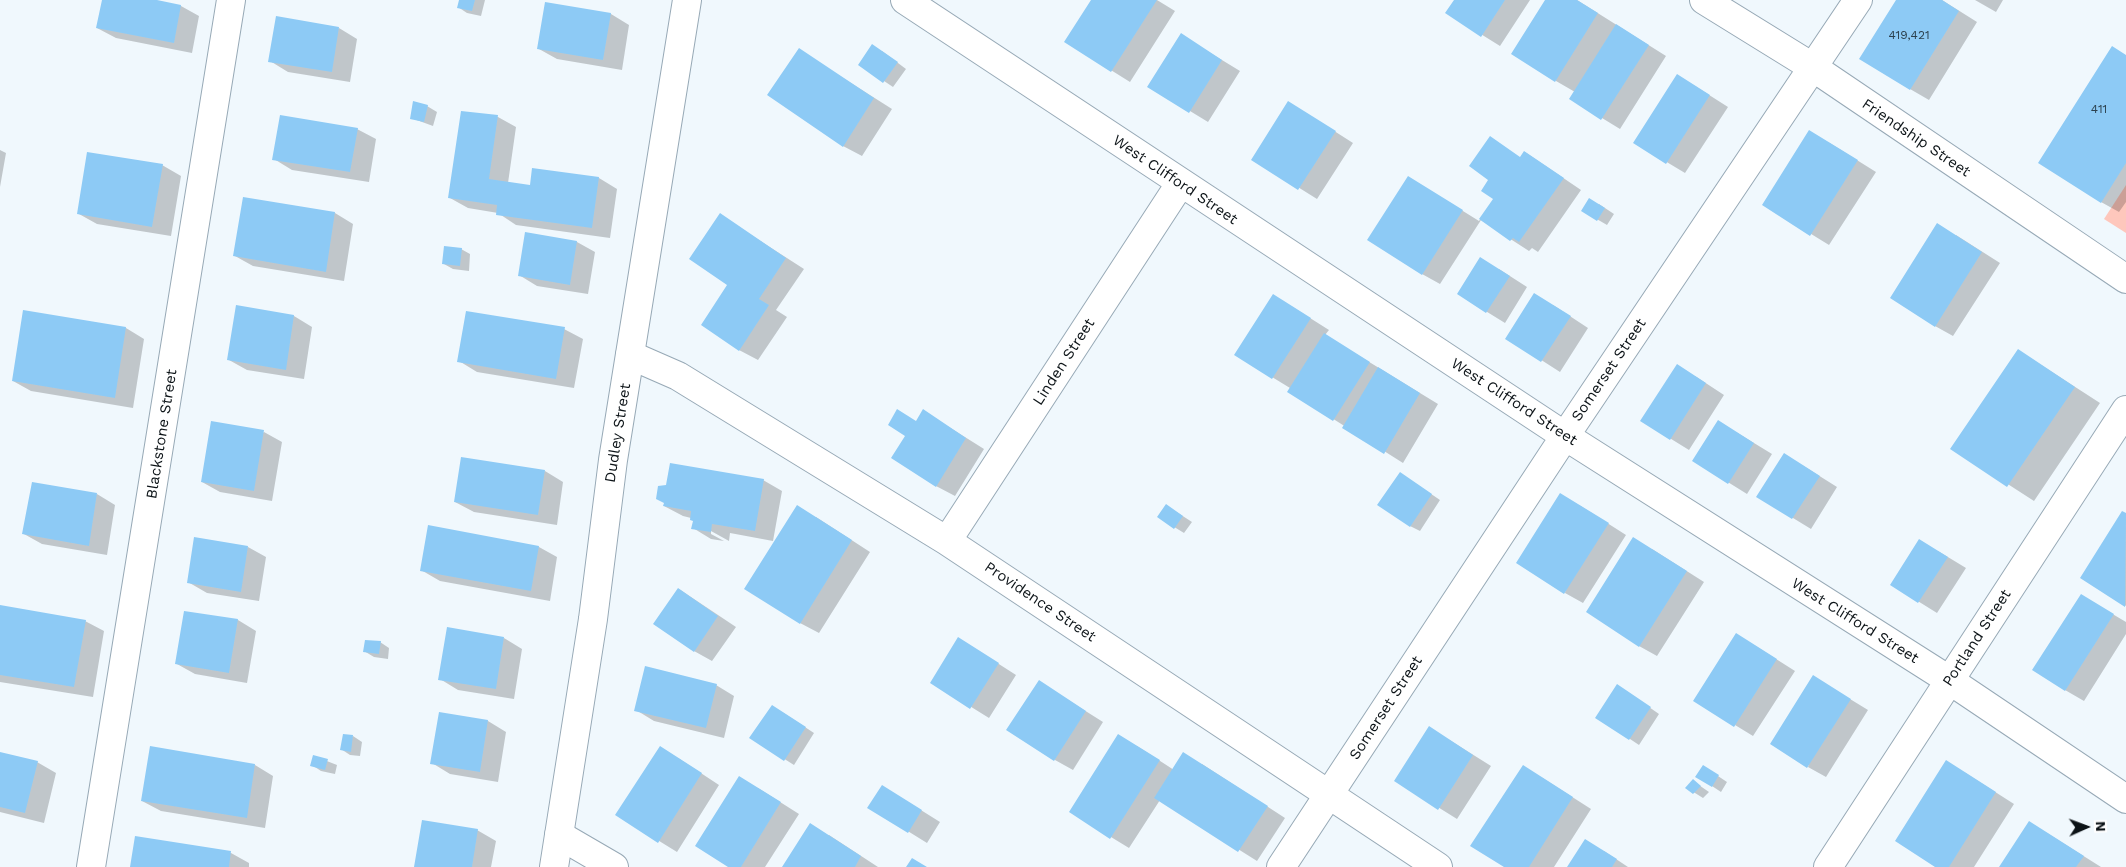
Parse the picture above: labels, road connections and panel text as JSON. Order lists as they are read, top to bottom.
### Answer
{
  "streets": {
    "street": [
      "Friendship Street",
      "West Clifford Street",
      "Linden Street",
      "Somerset Street",
      "Dudley Street",
      "Blackstone Street",
      "Providence Street",
      "Portland Street"
    ]
  },
  "crossings": [
    ["Friendship Street", "Somerset Street"],
    ["West Clifford Street", "Linden Street"],
    ["West Clifford Street", "Somerset Street"],
    ["West Clifford Street", "Portland Street"],
    ["Linden Street", "Providence Street"],
    ["Somerset Street", "Providence Street"],
    ["Dudley Street", "Providence Street"]
  ],
  "house_numbers": ["419,421", "411"],
  "north": "right"
}
